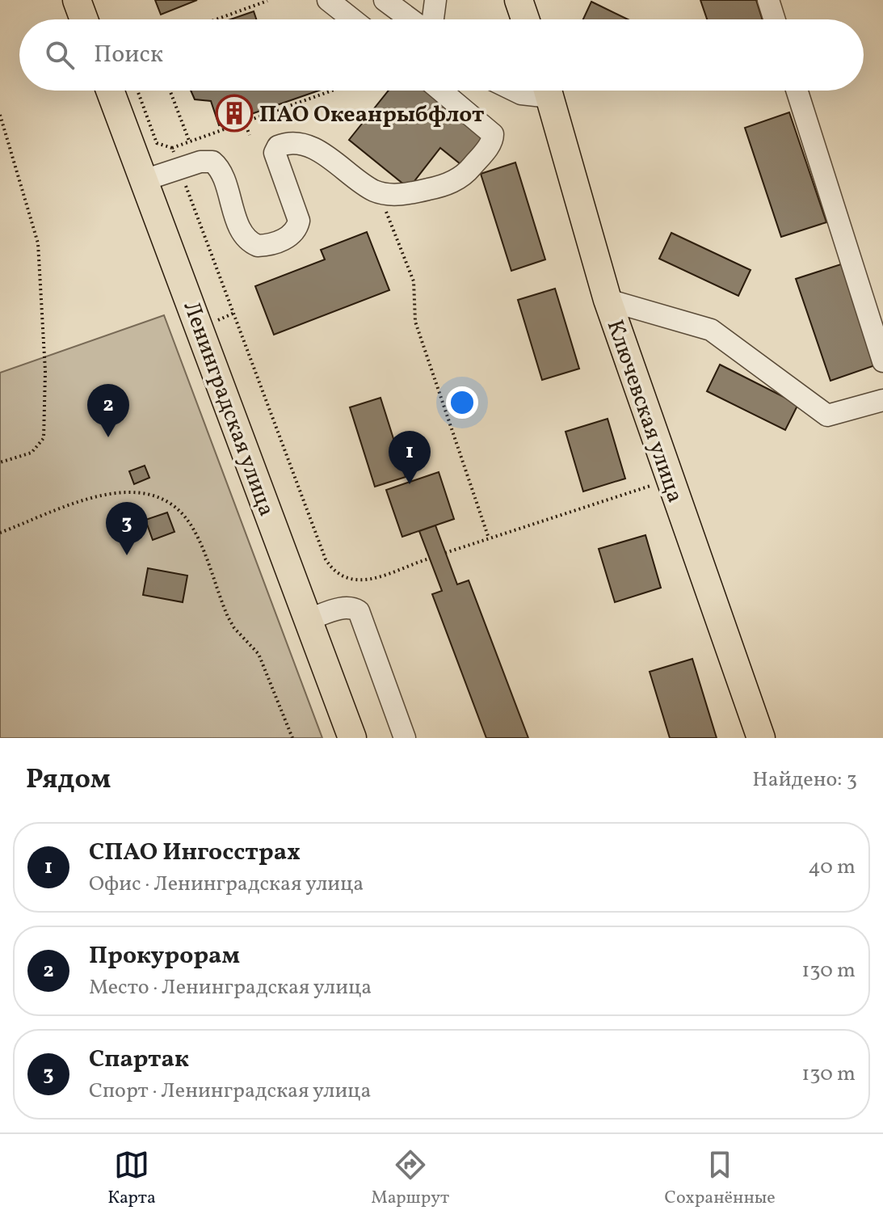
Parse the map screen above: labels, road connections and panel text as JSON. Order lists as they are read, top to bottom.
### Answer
{
  "streets": {
    "main road": ["Ленинградская улица", "Ключевская улица"]
  },
  "places": {
    "building": ["ПАО Океанрыбфлот"]
  },
  "page": {
    "search": "Поиск",
    "pins": ["2", "1", "3"],
    "heading": ["Рядом", "Найдено: 3"],
    "list": [
      {
        "mark": "1",
        "name": "СПАО Ингосстрах",
        "note": "Офис · Ленинградская улица",
        "value": "40 m"
      },
      {
        "mark": "2",
        "name": "Прокурорам",
        "note": "Место · Ленинградская улица",
        "value": "130 m"
      },
      {
        "mark": "3",
        "name": "Спартак",
        "note": "Спорт · Ленинградская улица",
        "value": "130 m"
      }
    ],
    "nav": ["Карта", "Маршрут", "Сохранённые"]
  }
}
